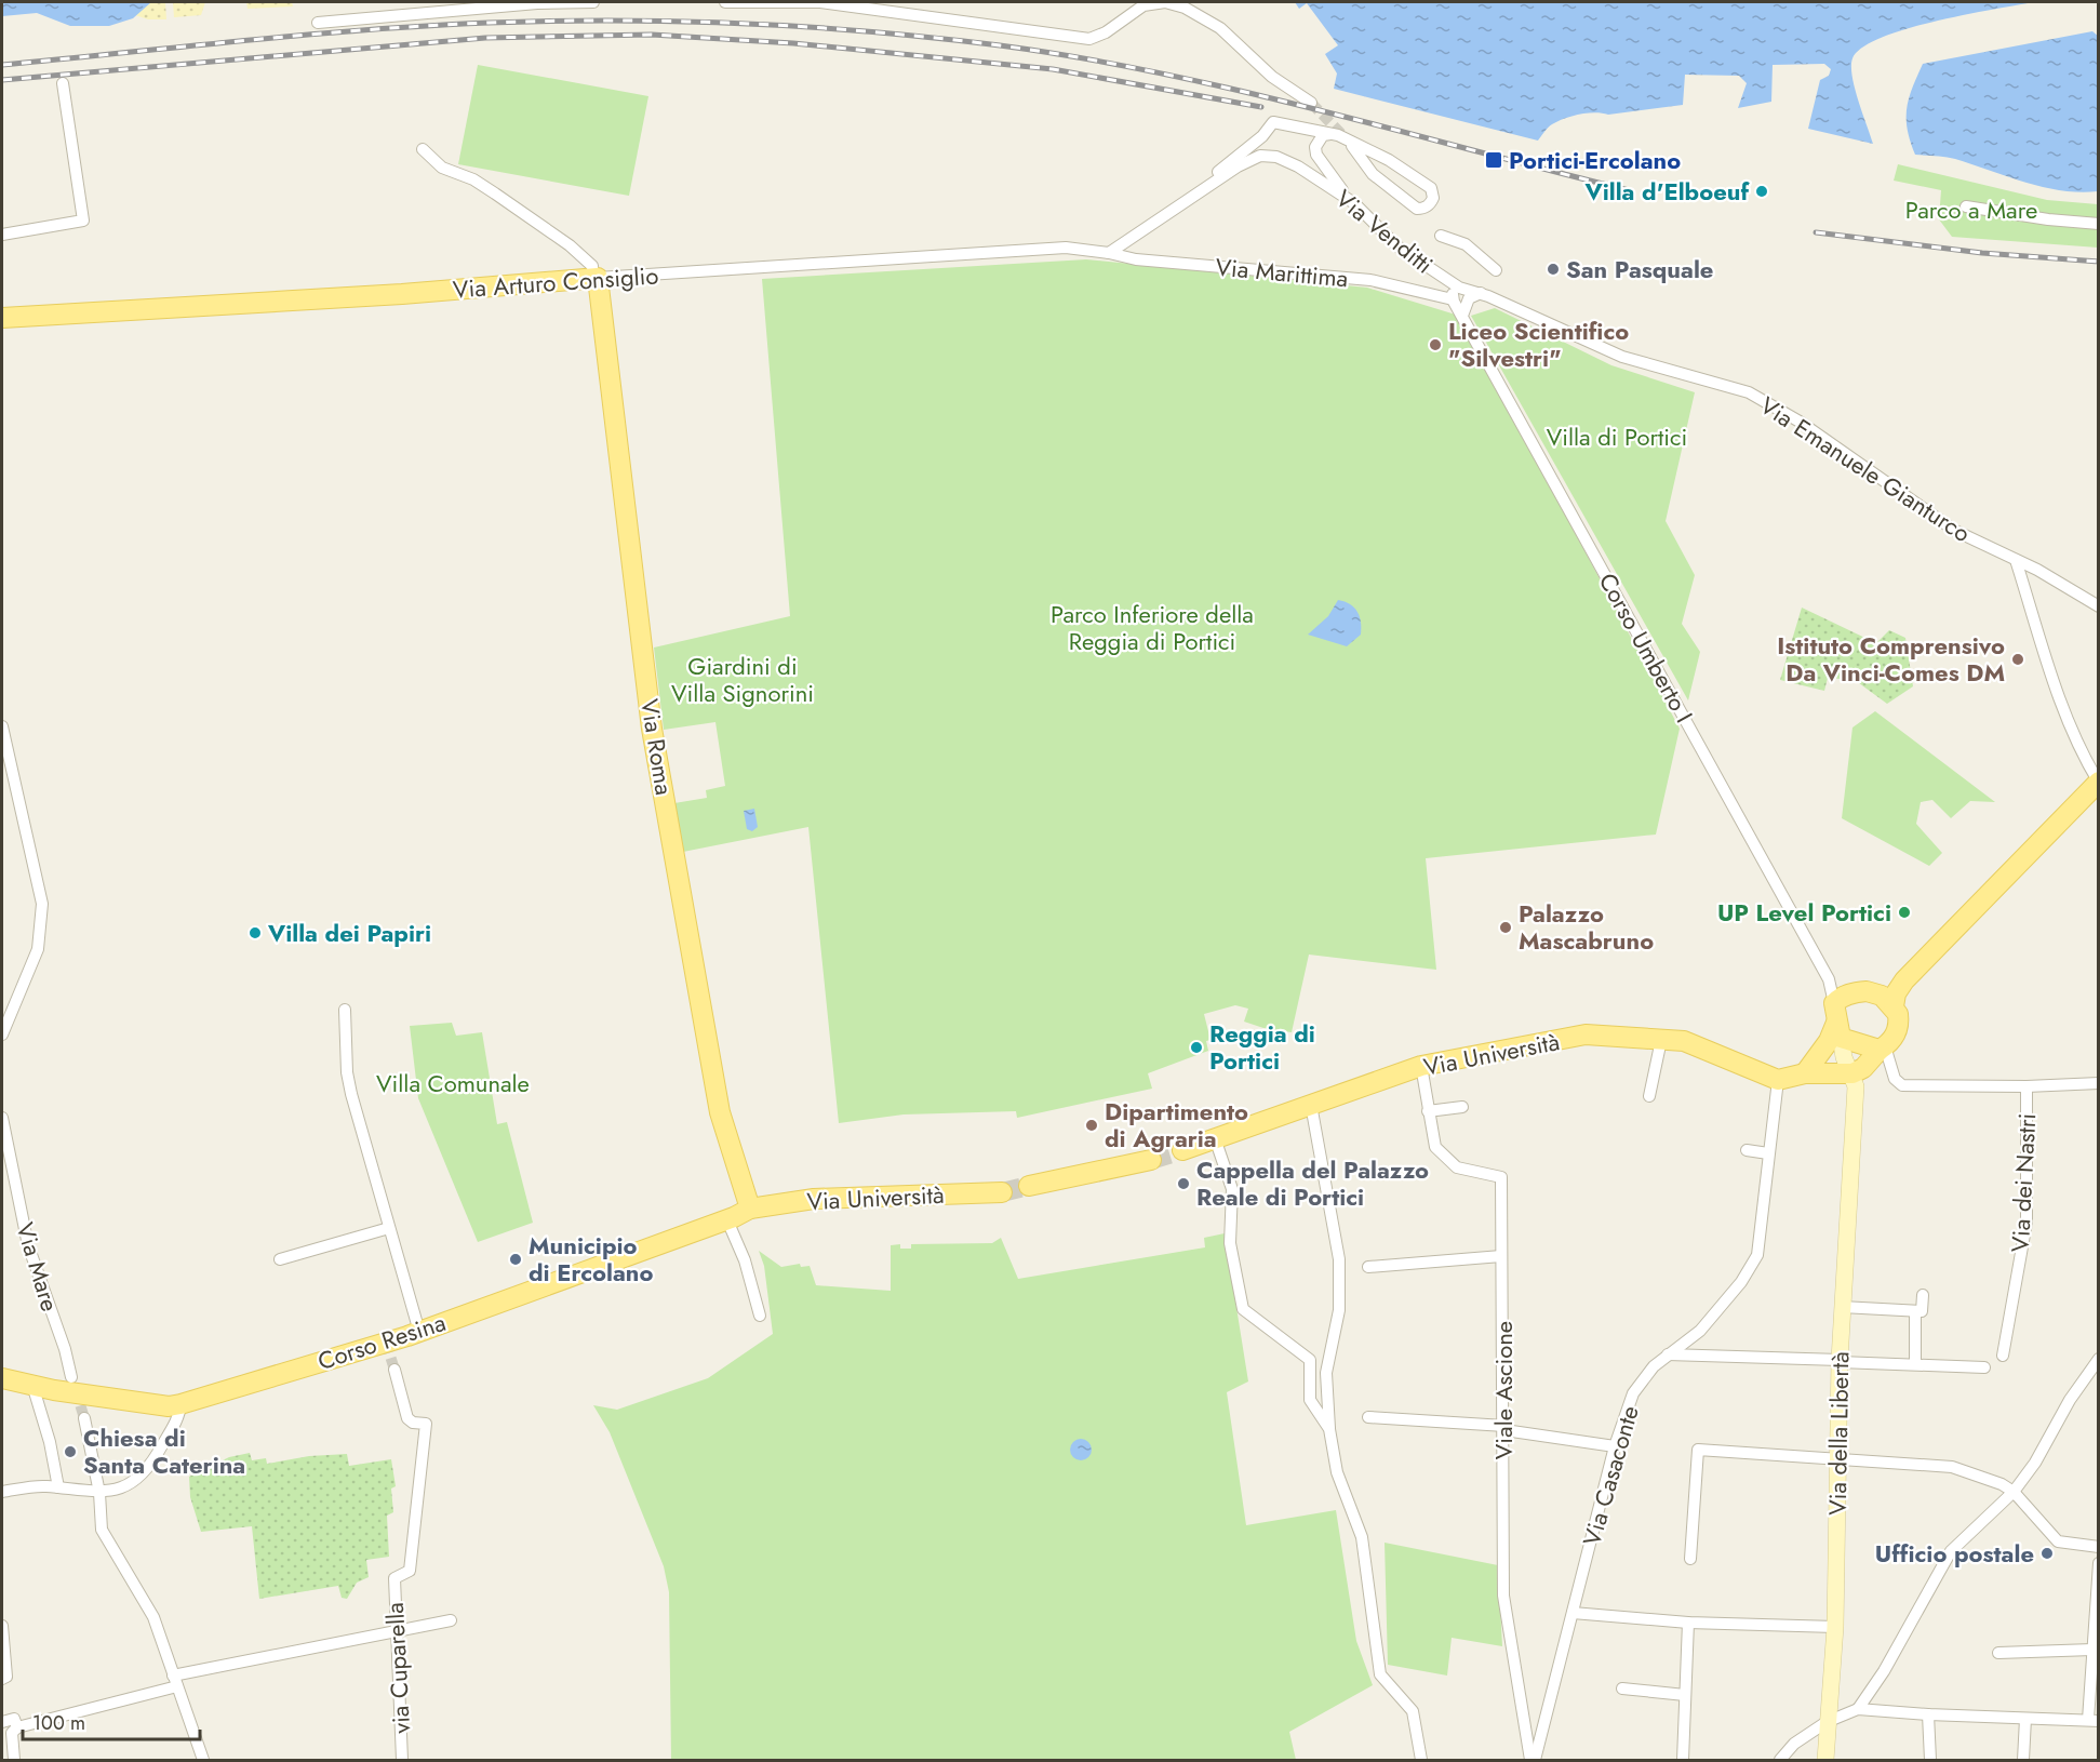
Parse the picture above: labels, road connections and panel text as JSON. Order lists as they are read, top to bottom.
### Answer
{
  "streets": {
    "main road": [
      "Via Arturo Consiglio",
      "Via Roma",
      "Via Università",
      "Corso Resina"
    ],
    "street": [
      "Via Venditti",
      "Via Marittima",
      "Via Emanuele Gianturco",
      "Corso Umberto I",
      "Via dei Nastri",
      "Via Mare",
      "Viale Ascione",
      "Via della Libertà",
      "Via Casaconte",
      "via Cuparella"
    ]
  },
  "crossings": [
    ["Via Venditti", "Via Marittima"],
    ["Via Venditti", "Via Arturo Consiglio"],
    ["Via Venditti", "Via Emanuele Gianturco"],
    ["Via Venditti", "Corso Umberto I"],
    ["Via Marittima", "Via Arturo Consiglio"],
    ["Via Marittima", "Via Emanuele Gianturco"],
    ["Via Marittima", "Corso Umberto I"],
    ["Via Arturo Consiglio", "Via Roma"],
    ["Via Emanuele Gianturco", "Corso Umberto I"],
    ["Corso Umberto I", "Via della Libertà"],
    ["Via Roma", "Via Università"],
    ["Via Roma", "Corso Resina"],
    ["Via Università", "Corso Resina"],
    ["Via Università", "Viale Ascione"],
    ["Via Università", "Via Casaconte"],
    ["Viale Ascione", "Via Casaconte"]
  ],
  "parks": [
    "Parco a Mare",
    "Villa di Portici",
    "Parco Inferiore della Reggia di Portici",
    "Giardini di Villa Signorini",
    "Villa Comunale"
  ],
  "places": {
    "transit": ["Portici-Ercolano"],
    "other": [
      "Villa d'Elboeuf",
      "San Pasquale",
      "Liceo Scientifico \"Silvestri\"",
      "Istituto Comprensivo Da Vinci-Comes DM",
      "UP Level Portici",
      "Palazzo Mascabruno",
      "Villa dei Papiri",
      "Reggia di Portici",
      "Dipartimento di Agraria",
      "Cappella del Palazzo Reale di Portici",
      "Municipio di Ercolano",
      "Chiesa di Santa Caterina",
      "Ufficio postale"
    ]
  },
  "scale_bar": "100 m"
}
